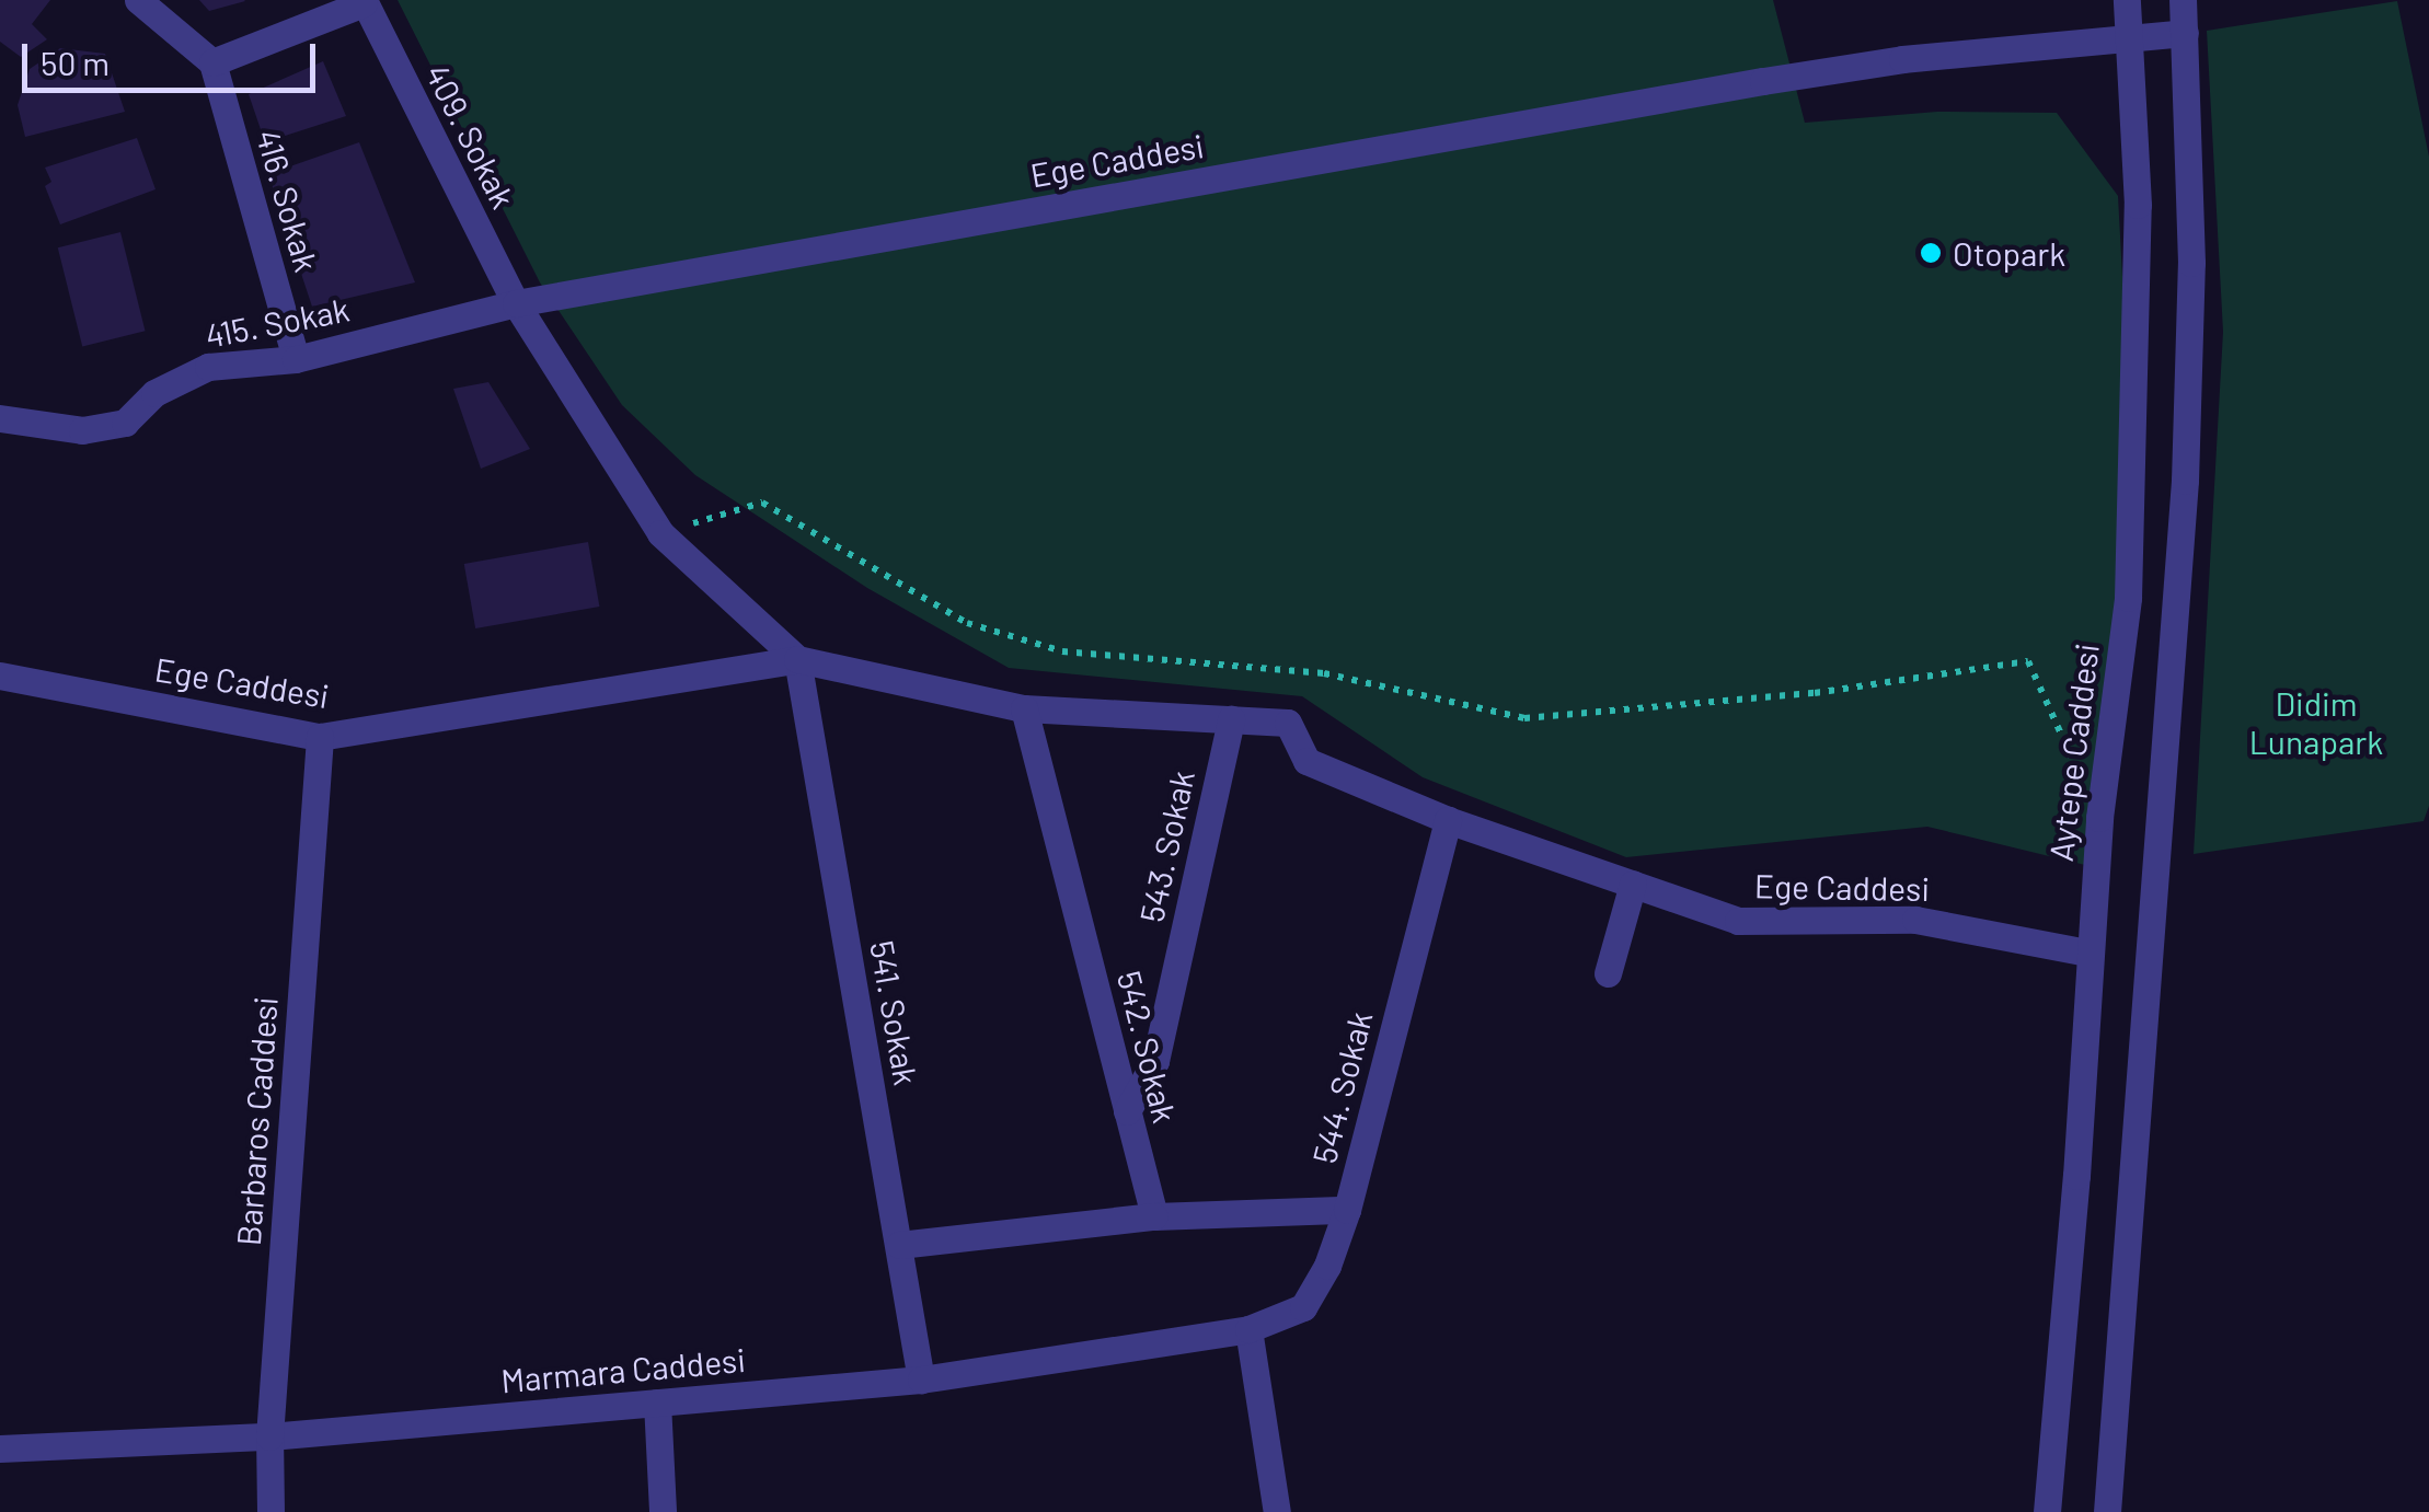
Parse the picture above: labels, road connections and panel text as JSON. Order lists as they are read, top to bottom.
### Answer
{
  "streets": {
    "street": [
      "409. Sokak",
      "Ege Caddesi",
      "416. Sokak",
      "415. Sokak",
      "Aytepe Caddesi",
      "543. Sokak",
      "541. Sokak",
      "542. Sokak",
      "544. Sokak",
      "Barbaros Caddesi",
      "Marmara Caddesi"
    ]
  },
  "crossings": [
    ["409. Sokak", "Ege Caddesi"],
    ["409. Sokak", "415. Sokak"],
    ["Ege Caddesi", "415. Sokak"],
    ["Ege Caddesi", "Aytepe Caddesi"],
    ["Ege Caddesi", "543. Sokak"],
    ["Ege Caddesi", "541. Sokak"],
    ["Ege Caddesi", "542. Sokak"],
    ["Ege Caddesi", "544. Sokak"],
    ["Ege Caddesi", "Barbaros Caddesi"],
    ["416. Sokak", "415. Sokak"],
    ["543. Sokak", "542. Sokak"],
    ["541. Sokak", "Marmara Caddesi"],
    ["544. Sokak", "Marmara Caddesi"],
    ["Barbaros Caddesi", "Marmara Caddesi"]
  ],
  "parks": ["Didim Lunapark"],
  "places": ["Otopark"],
  "scale_bar": "50 m"
}
